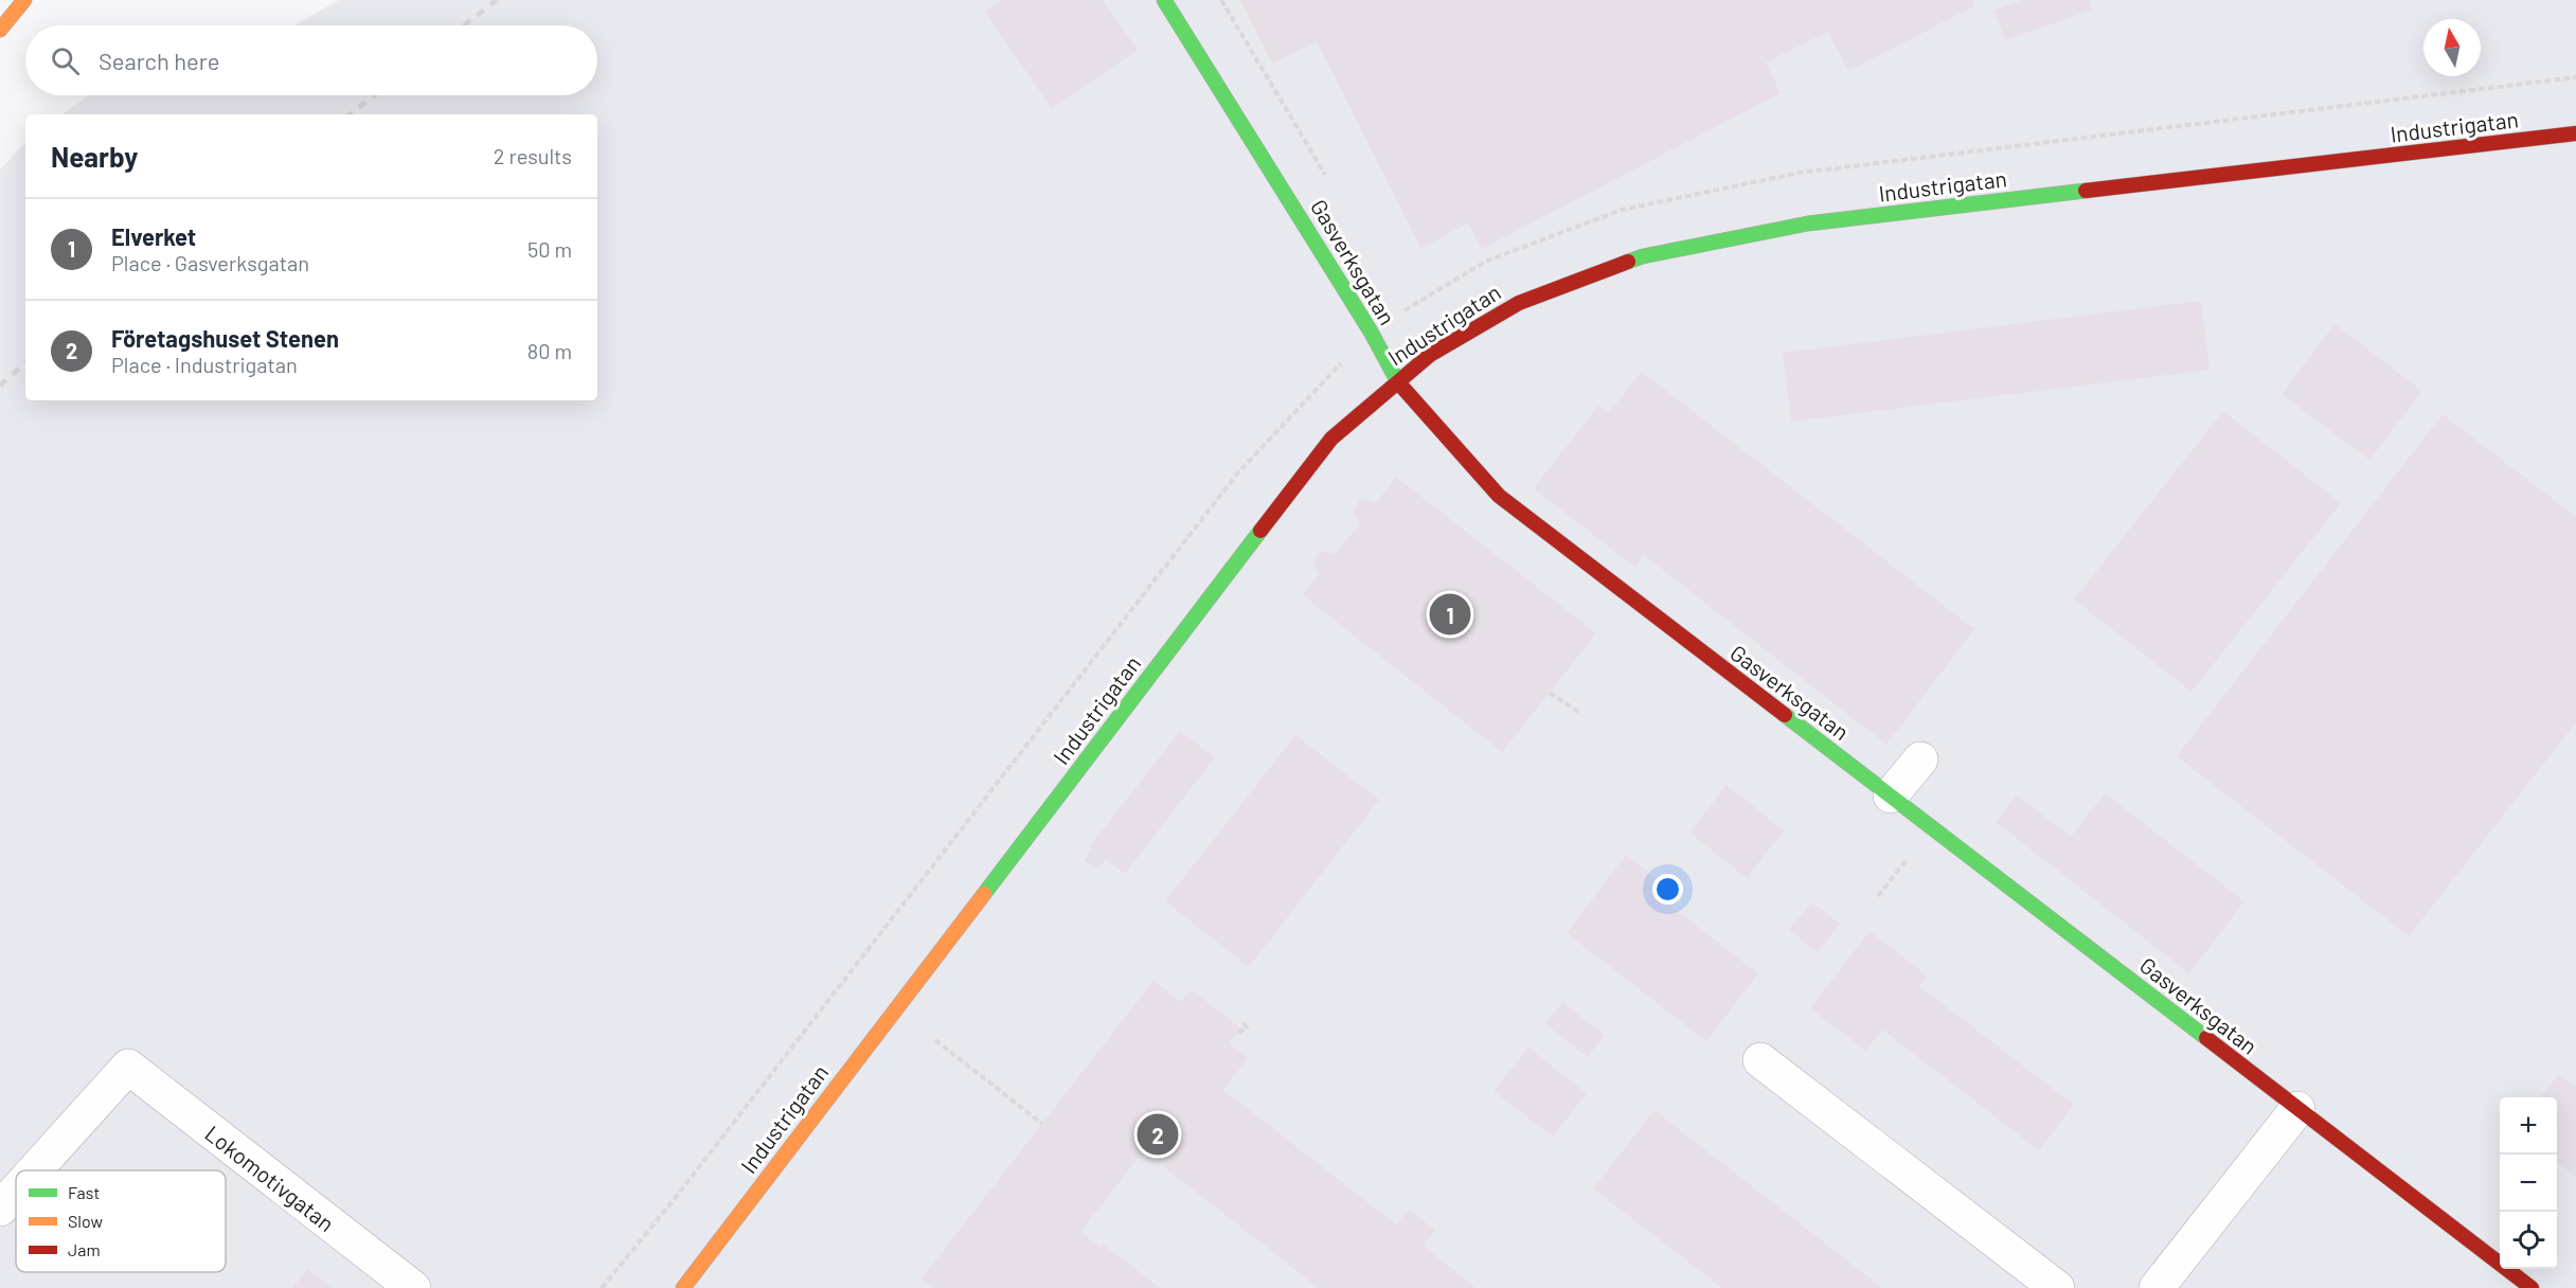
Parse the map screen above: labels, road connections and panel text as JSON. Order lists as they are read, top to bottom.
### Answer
{
  "streets": {
    "street": ["Industrigatan", "Gasverksgatan", "Lokomotivgatan"]
  },
  "crossings": [
    ["Industrigatan", "Gasverksgatan"]
  ],
  "legend": ["Fast", "Slow", "Jam"],
  "north": "top",
  "page": {
    "search": "Search here",
    "heading": ["Nearby", "2 results"],
    "list": [
      {
        "mark": "1",
        "name": "Elverket",
        "note": "Place · Gasverksgatan",
        "value": "50 m"
      },
      {
        "mark": "2",
        "name": "Företagshuset Stenen",
        "note": "Place · Industrigatan",
        "value": "80 m"
      }
    ],
    "pins": ["1", "2"],
    "map_buttons": ["+", "−"]
  }
}
